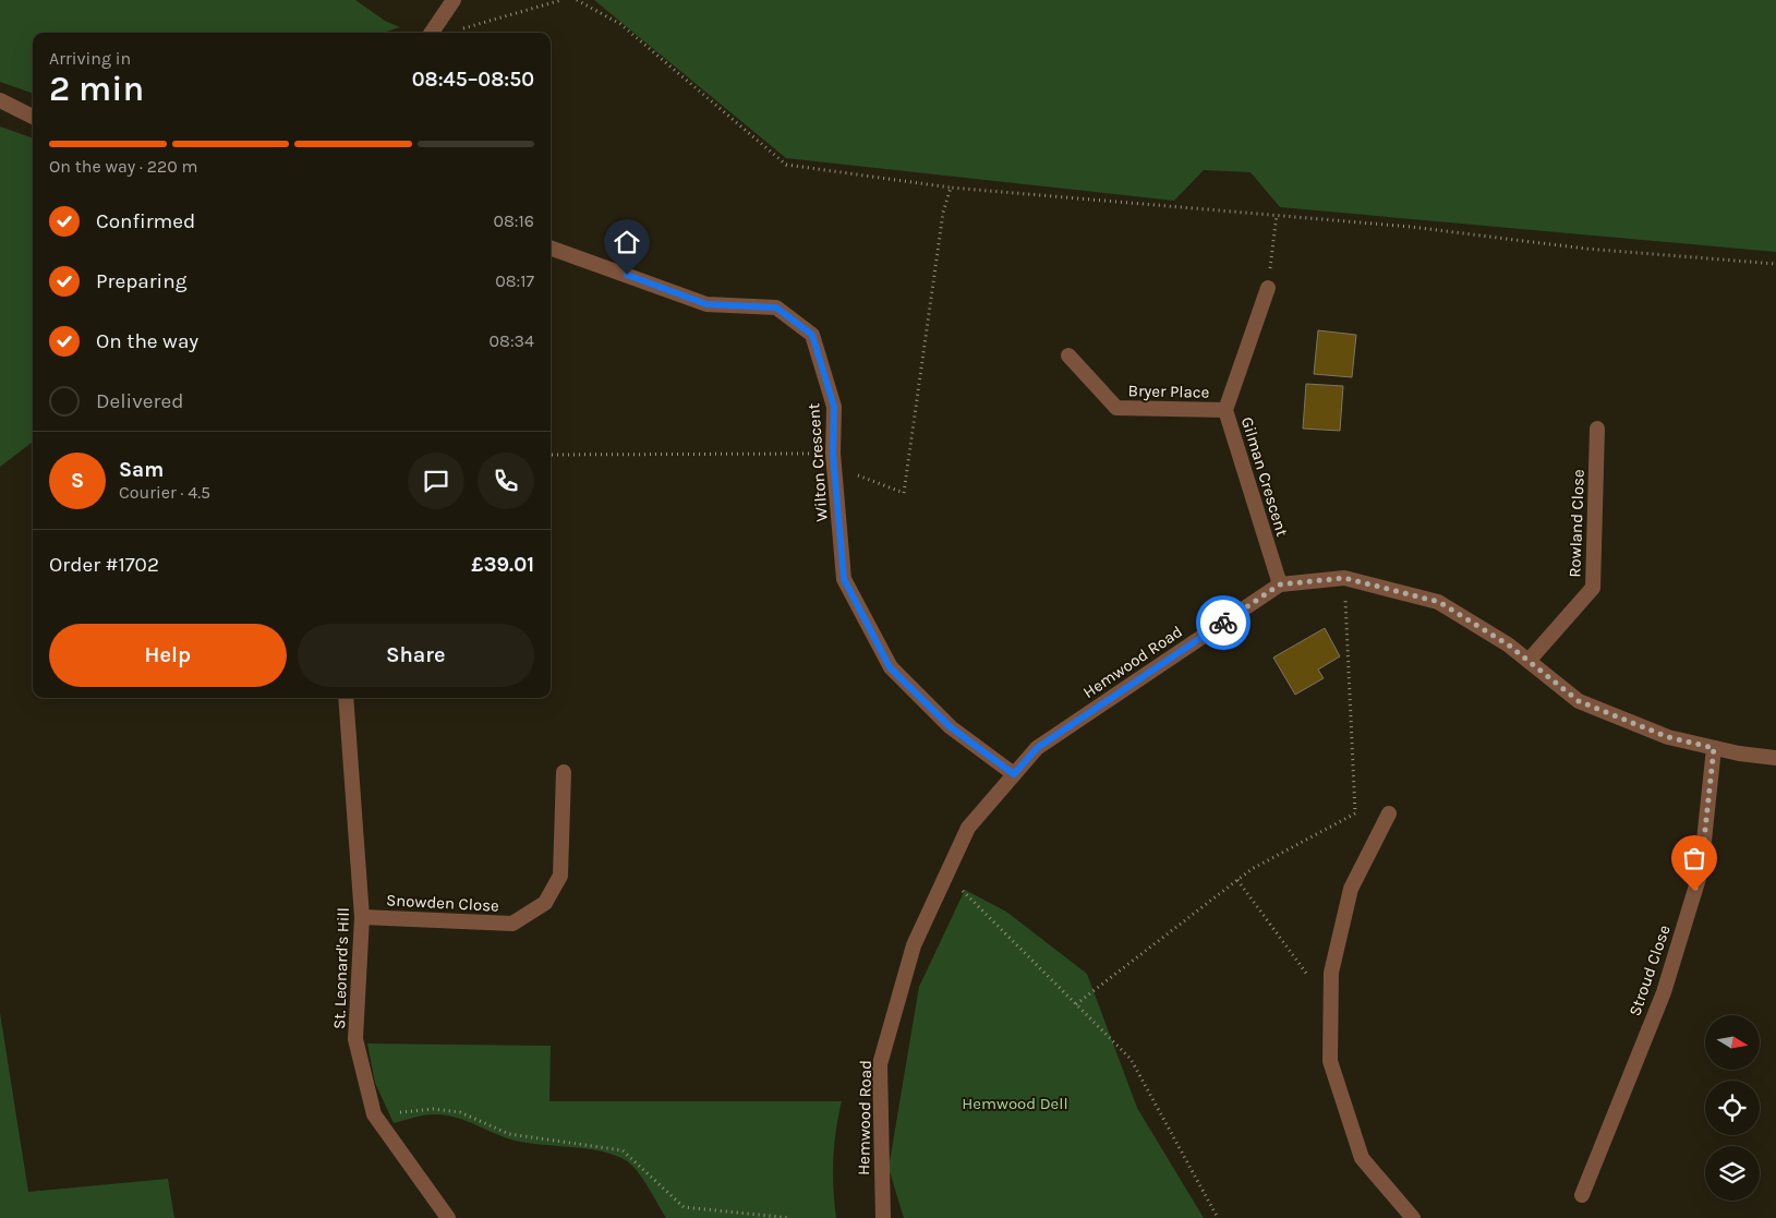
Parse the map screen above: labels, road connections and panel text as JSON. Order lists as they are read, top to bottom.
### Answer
{
  "streets": {
    "street": [
      "Bryer Place",
      "Wilton Crescent",
      "Gilman Crescent",
      "Rowland Close",
      "Hemwood Road",
      "Snowden Close",
      "St. Leonard's Hill",
      "Stroud Close"
    ]
  },
  "crossings": [
    ["Bryer Place", "Gilman Crescent"],
    ["Wilton Crescent", "Hemwood Road"],
    ["Gilman Crescent", "Hemwood Road"],
    ["Rowland Close", "Hemwood Road"],
    ["Hemwood Road", "Stroud Close"],
    ["Snowden Close", "St. Leonard's Hill"]
  ],
  "parks": ["Hemwood Dell"],
  "north": "right",
  "page": {
    "heading": ["2 min", "Arriving in", "08:45–08:50"],
    "panel": [
      "Sam",
      "Courier · 4.5",
      "Order #1702",
      "£39.01"
    ],
    "bar": "On the way · 220 m",
    "list": [
      ["Confirmed", "08:16"],
      ["Preparing", "08:17"],
      ["On the way", "08:34"],
      "Delivered"
    ],
    "round": "S",
    "buttons": ["Help", "Share"]
  }
}
